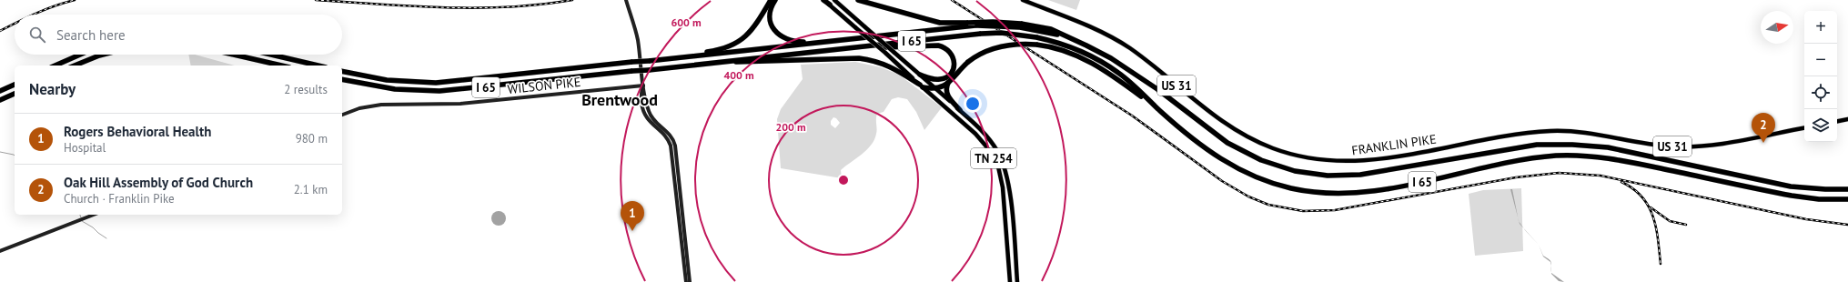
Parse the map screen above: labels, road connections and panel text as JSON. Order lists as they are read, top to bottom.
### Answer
{
  "streets": {
    "highway": ["I 65"],
    "main road": [
      "WILSON PIKE",
      "US 31",
      "FRANKLIN PIKE",
      "TN 254"
    ]
  },
  "districts": ["Brentwood"],
  "north": "right",
  "page": {
    "map_buttons": ["+", "−"],
    "search": "Search here",
    "heading": ["Nearby", "2 results"],
    "pins": ["2", "1"],
    "list": [
      {
        "mark": "1",
        "name": "Rogers Behavioral Health",
        "note": "Hospital",
        "value": "980 m"
      },
      {
        "mark": "2",
        "name": "Oak Hill Assembly of God Church",
        "note": "Church · Franklin Pike",
        "value": "2.1 km"
      }
    ]
  },
  "rings": ["600 m", "400 m", "200 m"]
}
